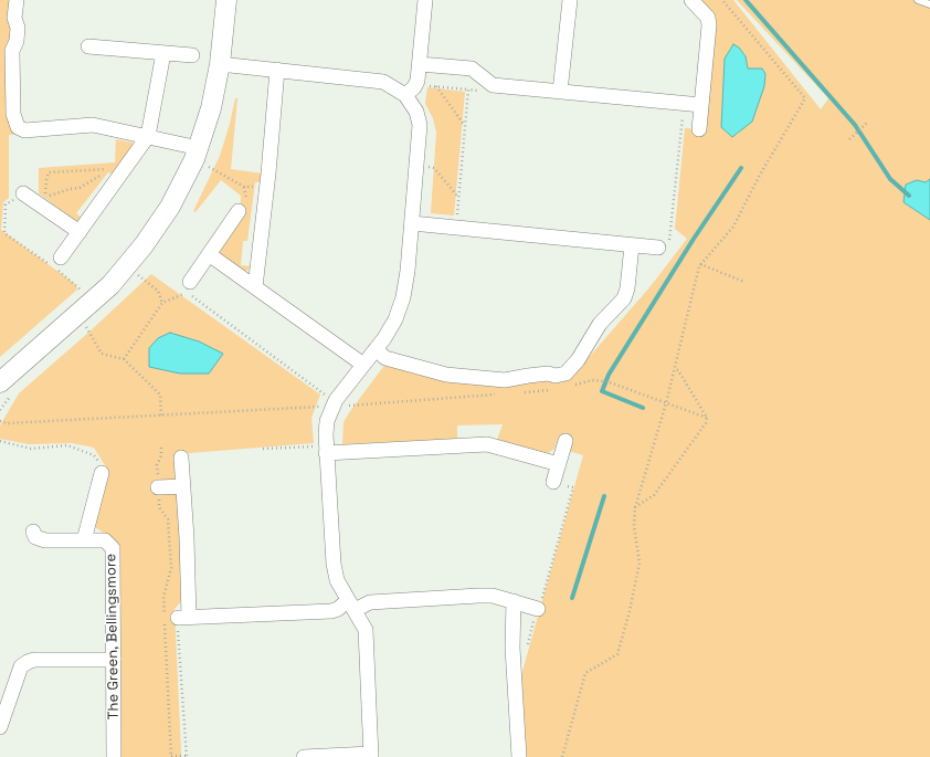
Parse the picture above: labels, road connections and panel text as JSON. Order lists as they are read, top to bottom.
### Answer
{
  "streets": {
    "street": ["The Green, Bellingsmore"]
  }
}
